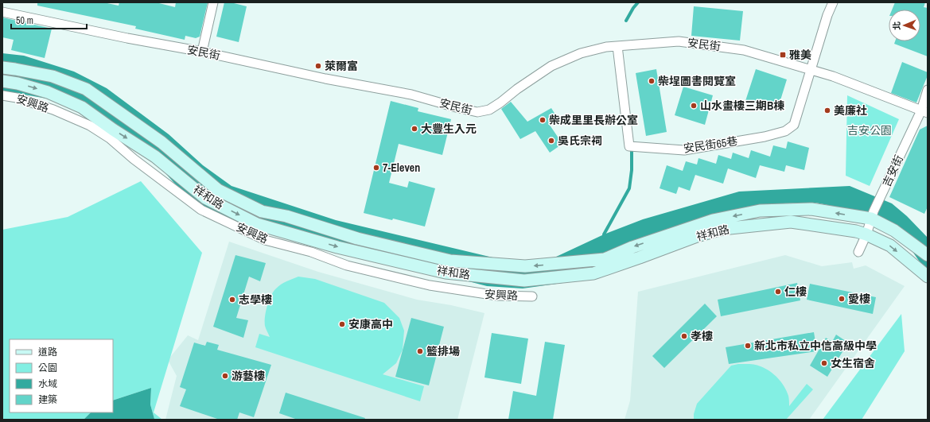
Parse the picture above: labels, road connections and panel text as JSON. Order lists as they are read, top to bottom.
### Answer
{
  "streets": {
    "main road": ["祥和路"],
    "street": [
      "安民街",
      "安興路",
      "安民街65巷",
      "吉安街"
    ]
  },
  "crossings": [
    ["安民街", "安民街65巷"],
    ["安民街", "吉安街"],
    ["吉安街", "祥和路"]
  ],
  "parks": ["吉安公園"],
  "places": {
    "transit": ["雅美"],
    "other": [
      "萊爾富",
      "柴埕圖書閱覽室",
      "山水畫樓三期B棟",
      "美廉社",
      "柴成里里長辦公室",
      "大豐生入元",
      "吳氏宗祠",
      "7-Eleven",
      "仁樓",
      "愛樓",
      "志學樓",
      "安康高中",
      "孝樓",
      "新北市私立中信高級中學",
      "籃排場",
      "女生宿舍",
      "游藝樓"
    ]
  },
  "legend": [
    "道路",
    "公園",
    "水域",
    "建築"
  ],
  "scale_bar": "50 m",
  "north": "left"
}
